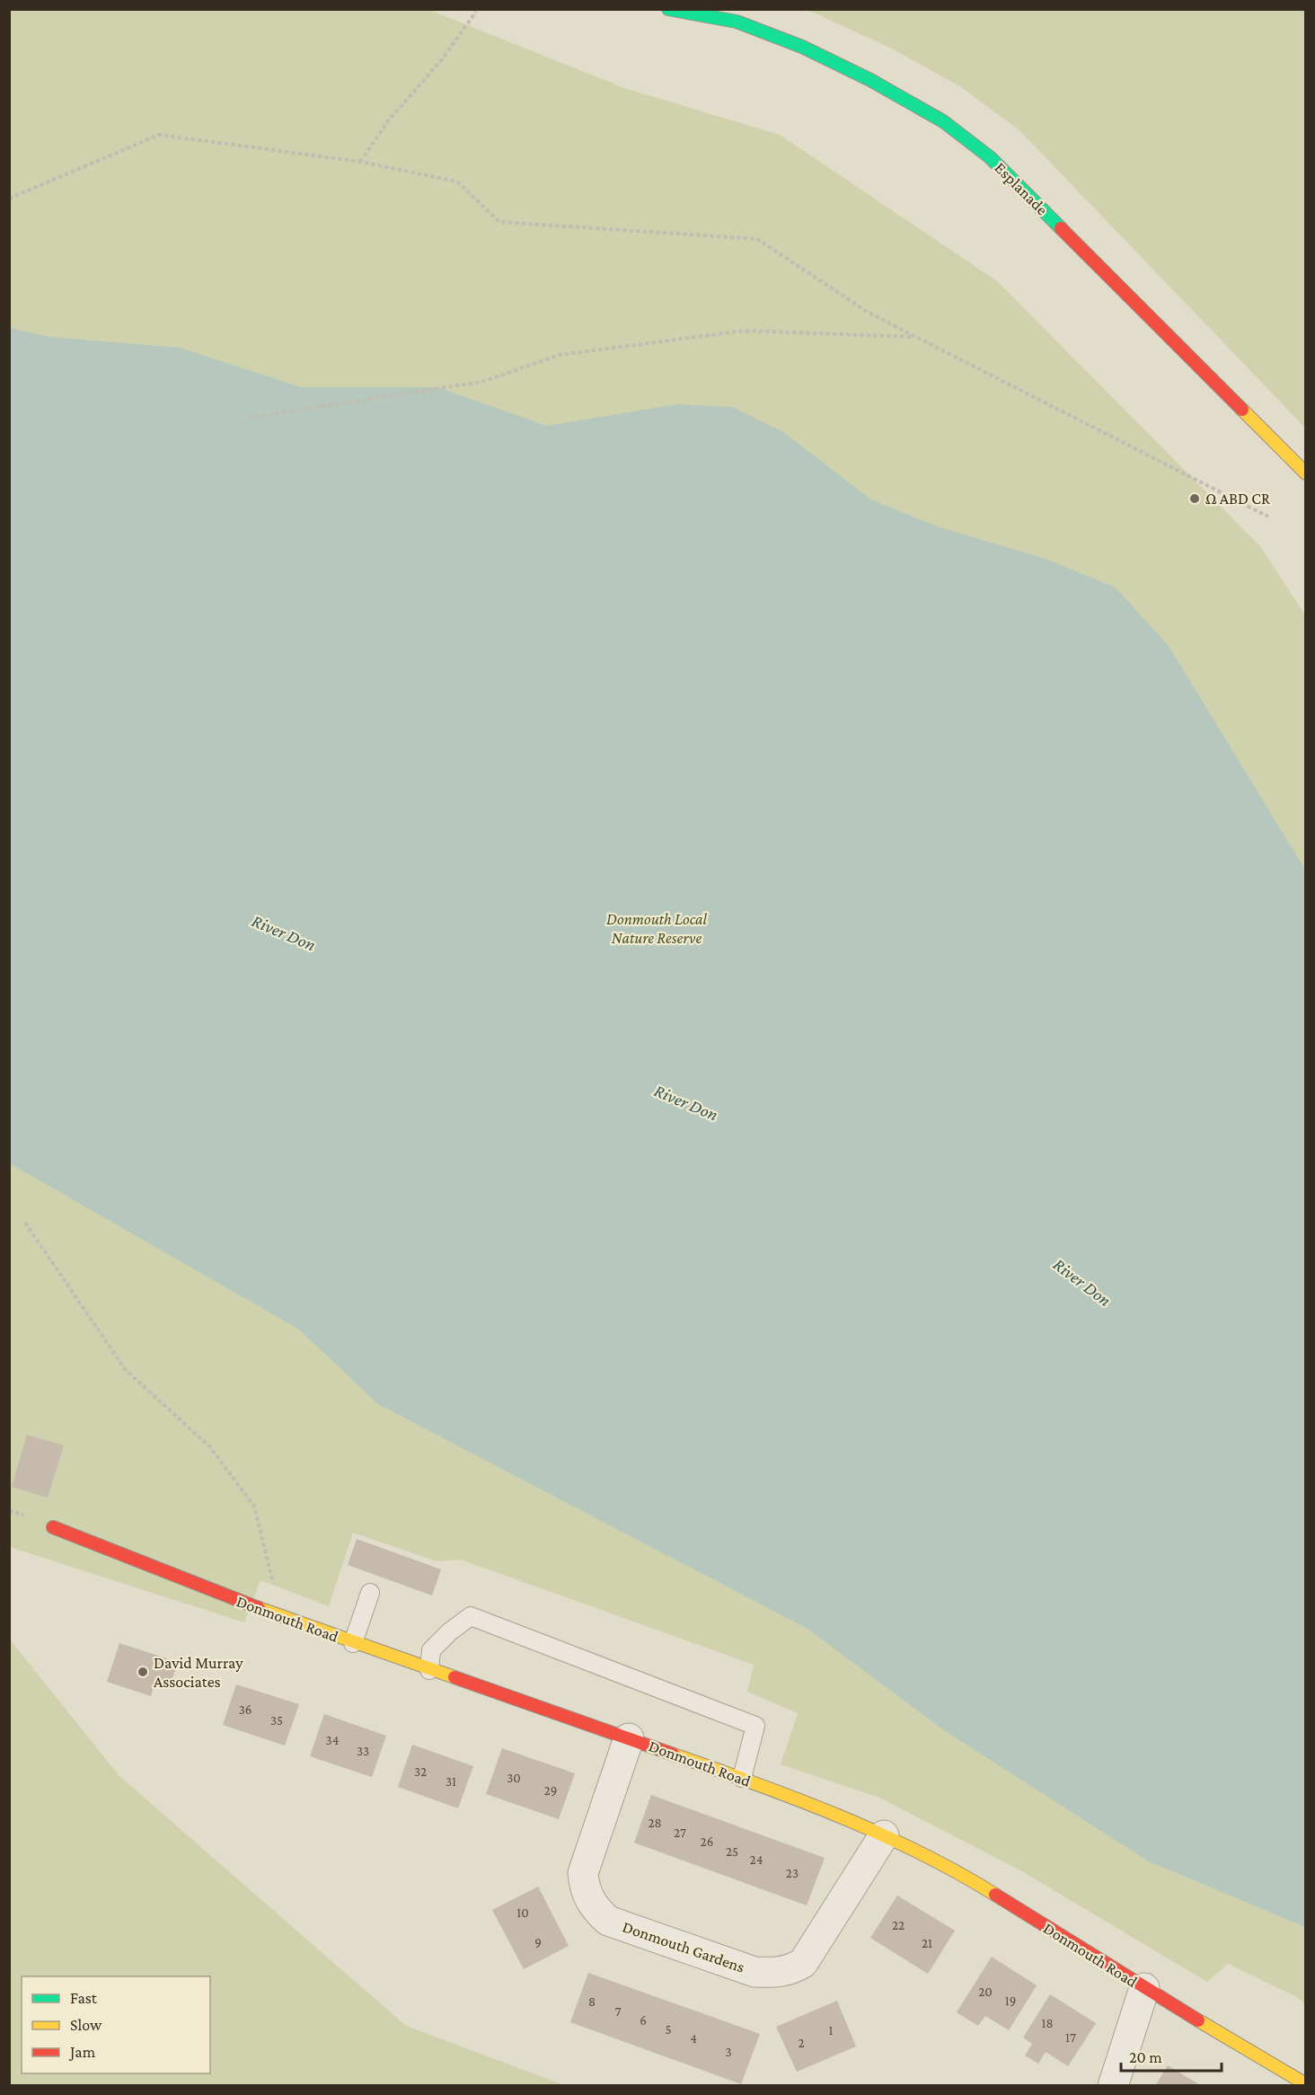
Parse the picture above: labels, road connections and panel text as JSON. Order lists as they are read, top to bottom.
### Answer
{
  "streets": {
    "street": ["Esplanade", "Donmouth Road", "Donmouth Gardens"]
  },
  "crossings": [
    ["Donmouth Road", "Donmouth Gardens"]
  ],
  "water": ["River Don"],
  "parks": ["Donmouth Local Nature Reserve"],
  "places": ["Ω ABD CR", "David Murray Associates"],
  "house_numbers": [
    "36",
    "35",
    "34",
    "33",
    "32",
    "30",
    "31",
    "29",
    "28",
    "27",
    "26",
    "25",
    "24",
    "23",
    "10",
    "22",
    "9",
    "21",
    "20",
    "19",
    "8",
    "7",
    "6",
    "18",
    "5",
    "1",
    "17",
    "4",
    "2",
    "3"
  ],
  "legend": ["Fast", "Slow", "Jam"],
  "scale_bar": "20 m"
}
